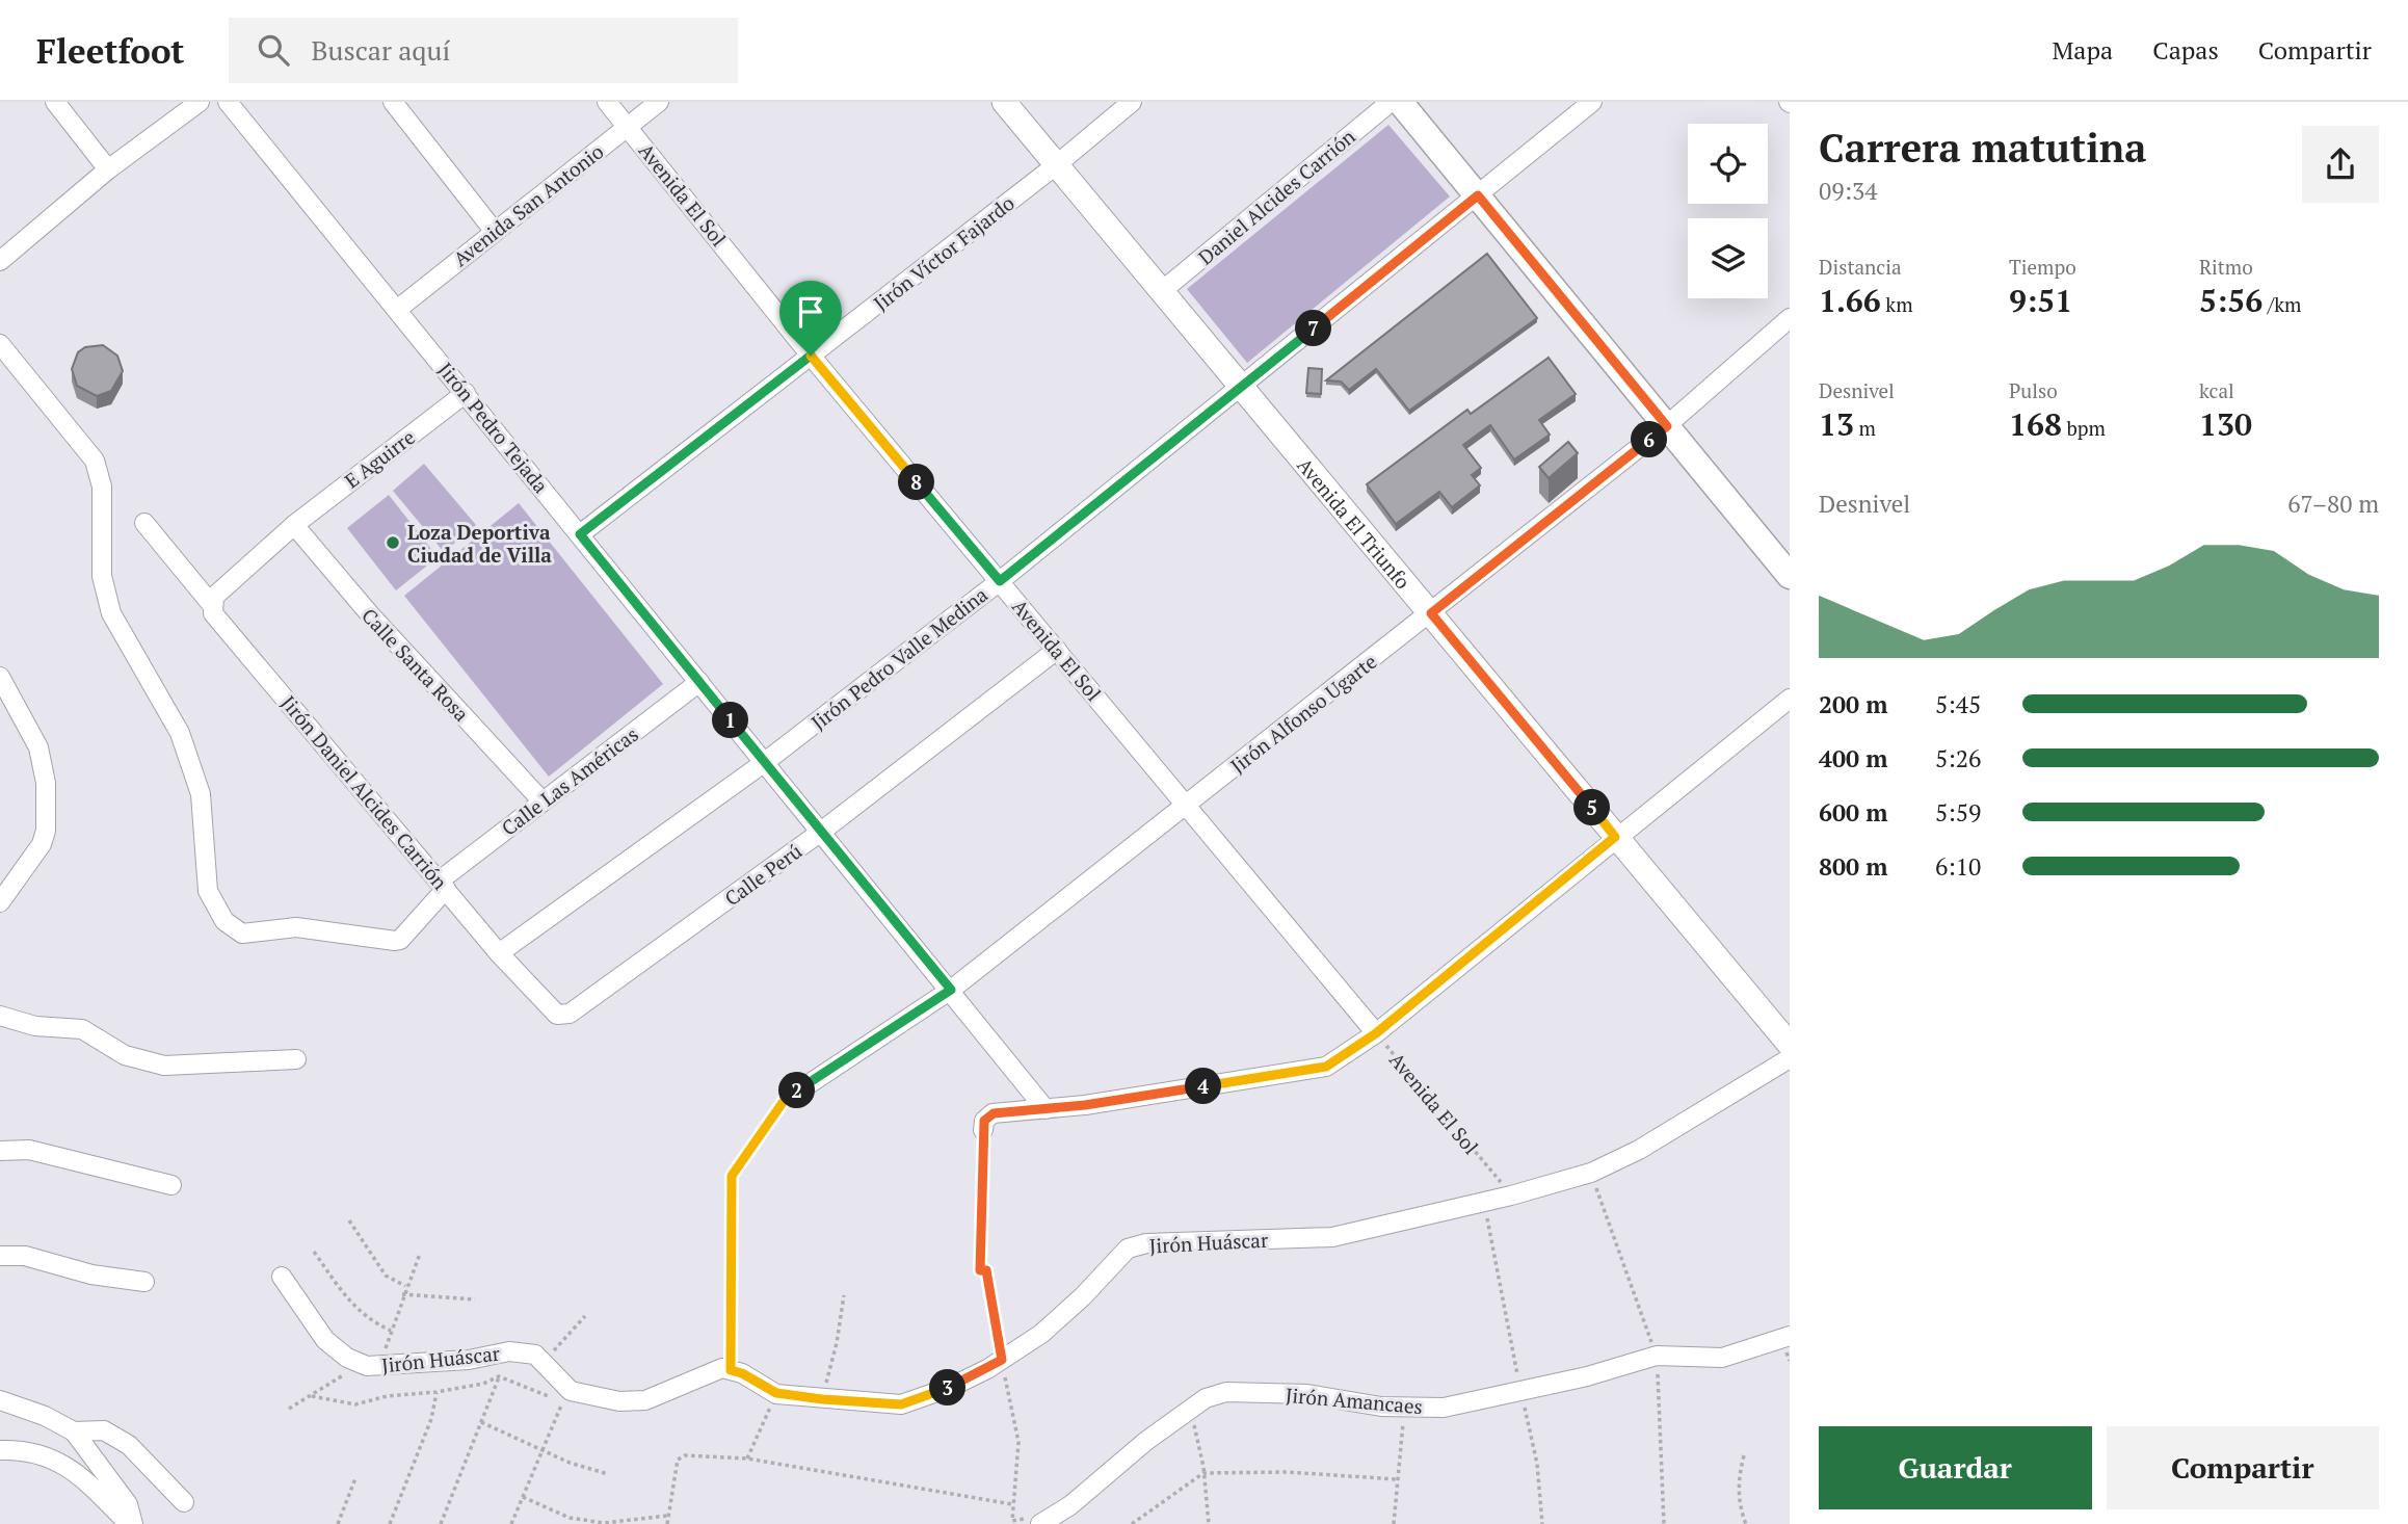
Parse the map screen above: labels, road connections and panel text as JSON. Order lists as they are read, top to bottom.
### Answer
{
  "streets": {
    "street": [
      "Avenida El Sol",
      "Daniel Alcides Carrión",
      "Avenida San Antonio",
      "Jirón Víctor Fajardo",
      "Jirón Pedro Tejada",
      "E Aguirre",
      "Avenida El Triunfo",
      "Jirón Pedro Valle Medina",
      "Calle Santa Rosa",
      "Jirón Alfonso Ugarte",
      "Calle Las Américas",
      "Jirón Daniel Alcides Carrión",
      "Calle Perú",
      "Jirón Huáscar",
      "Jirón Amancaes"
    ]
  },
  "crossings": [
    ["Avenida El Sol", "Avenida San Antonio"],
    ["Avenida El Sol", "Jirón Víctor Fajardo"],
    ["Avenida El Sol", "Jirón Pedro Valle Medina"],
    ["Avenida El Sol", "Jirón Alfonso Ugarte"],
    ["Avenida El Sol", "Calle Perú"],
    ["Avenida El Sol", "Jirón Huáscar"],
    ["Daniel Alcides Carrión", "Avenida El Triunfo"],
    ["Avenida San Antonio", "Jirón Pedro Tejada"],
    ["Jirón Víctor Fajardo", "Jirón Pedro Tejada"],
    ["Jirón Víctor Fajardo", "Avenida El Triunfo"],
    ["Jirón Pedro Tejada", "E Aguirre"],
    ["Jirón Pedro Tejada", "Jirón Pedro Valle Medina"],
    ["Jirón Pedro Tejada", "Jirón Alfonso Ugarte"],
    ["Jirón Pedro Tejada", "Calle Las Américas"],
    ["Jirón Pedro Tejada", "Calle Perú"],
    ["E Aguirre", "Calle Santa Rosa"],
    ["E Aguirre", "Jirón Daniel Alcides Carrión"],
    ["Avenida El Triunfo", "Jirón Pedro Valle Medina"],
    ["Avenida El Triunfo", "Jirón Alfonso Ugarte"],
    ["Jirón Pedro Valle Medina", "Jirón Daniel Alcides Carrión"],
    ["Calle Santa Rosa", "Calle Las Américas"],
    ["Calle Las Américas", "Jirón Daniel Alcides Carrión"],
    ["Jirón Daniel Alcides Carrión", "Calle Perú"]
  ],
  "places": ["Loza Deportiva Ciudad de Villa"],
  "page": {
    "header": "Fleetfoot",
    "search": "Buscar aquí",
    "nav": ["Mapa", "Capas", "Compartir"],
    "heading": ["Carrera matutina", "09:34"],
    "stats": [
      ["Distancia", "1.66 km"],
      ["Tiempo", "9:51"],
      ["Ritmo", "5:56 /km"],
      ["Desnivel", "13 m"],
      ["Pulso", "168 bpm"],
      ["kcal", "130"]
    ],
    "pins": [
      "7",
      "6",
      "8",
      "1",
      "5",
      "4",
      "2",
      "3"
    ],
    "chart": ["Desnivel", "67–80 m"],
    "list": [
      {
        "name": "200 m",
        "note": "5:45"
      },
      {
        "name": "400 m",
        "note": "5:26"
      },
      {
        "name": "600 m",
        "note": "5:59"
      },
      {
        "name": "800 m",
        "note": "6:10"
      }
    ],
    "buttons": ["Guardar", "Compartir"]
  }
}
